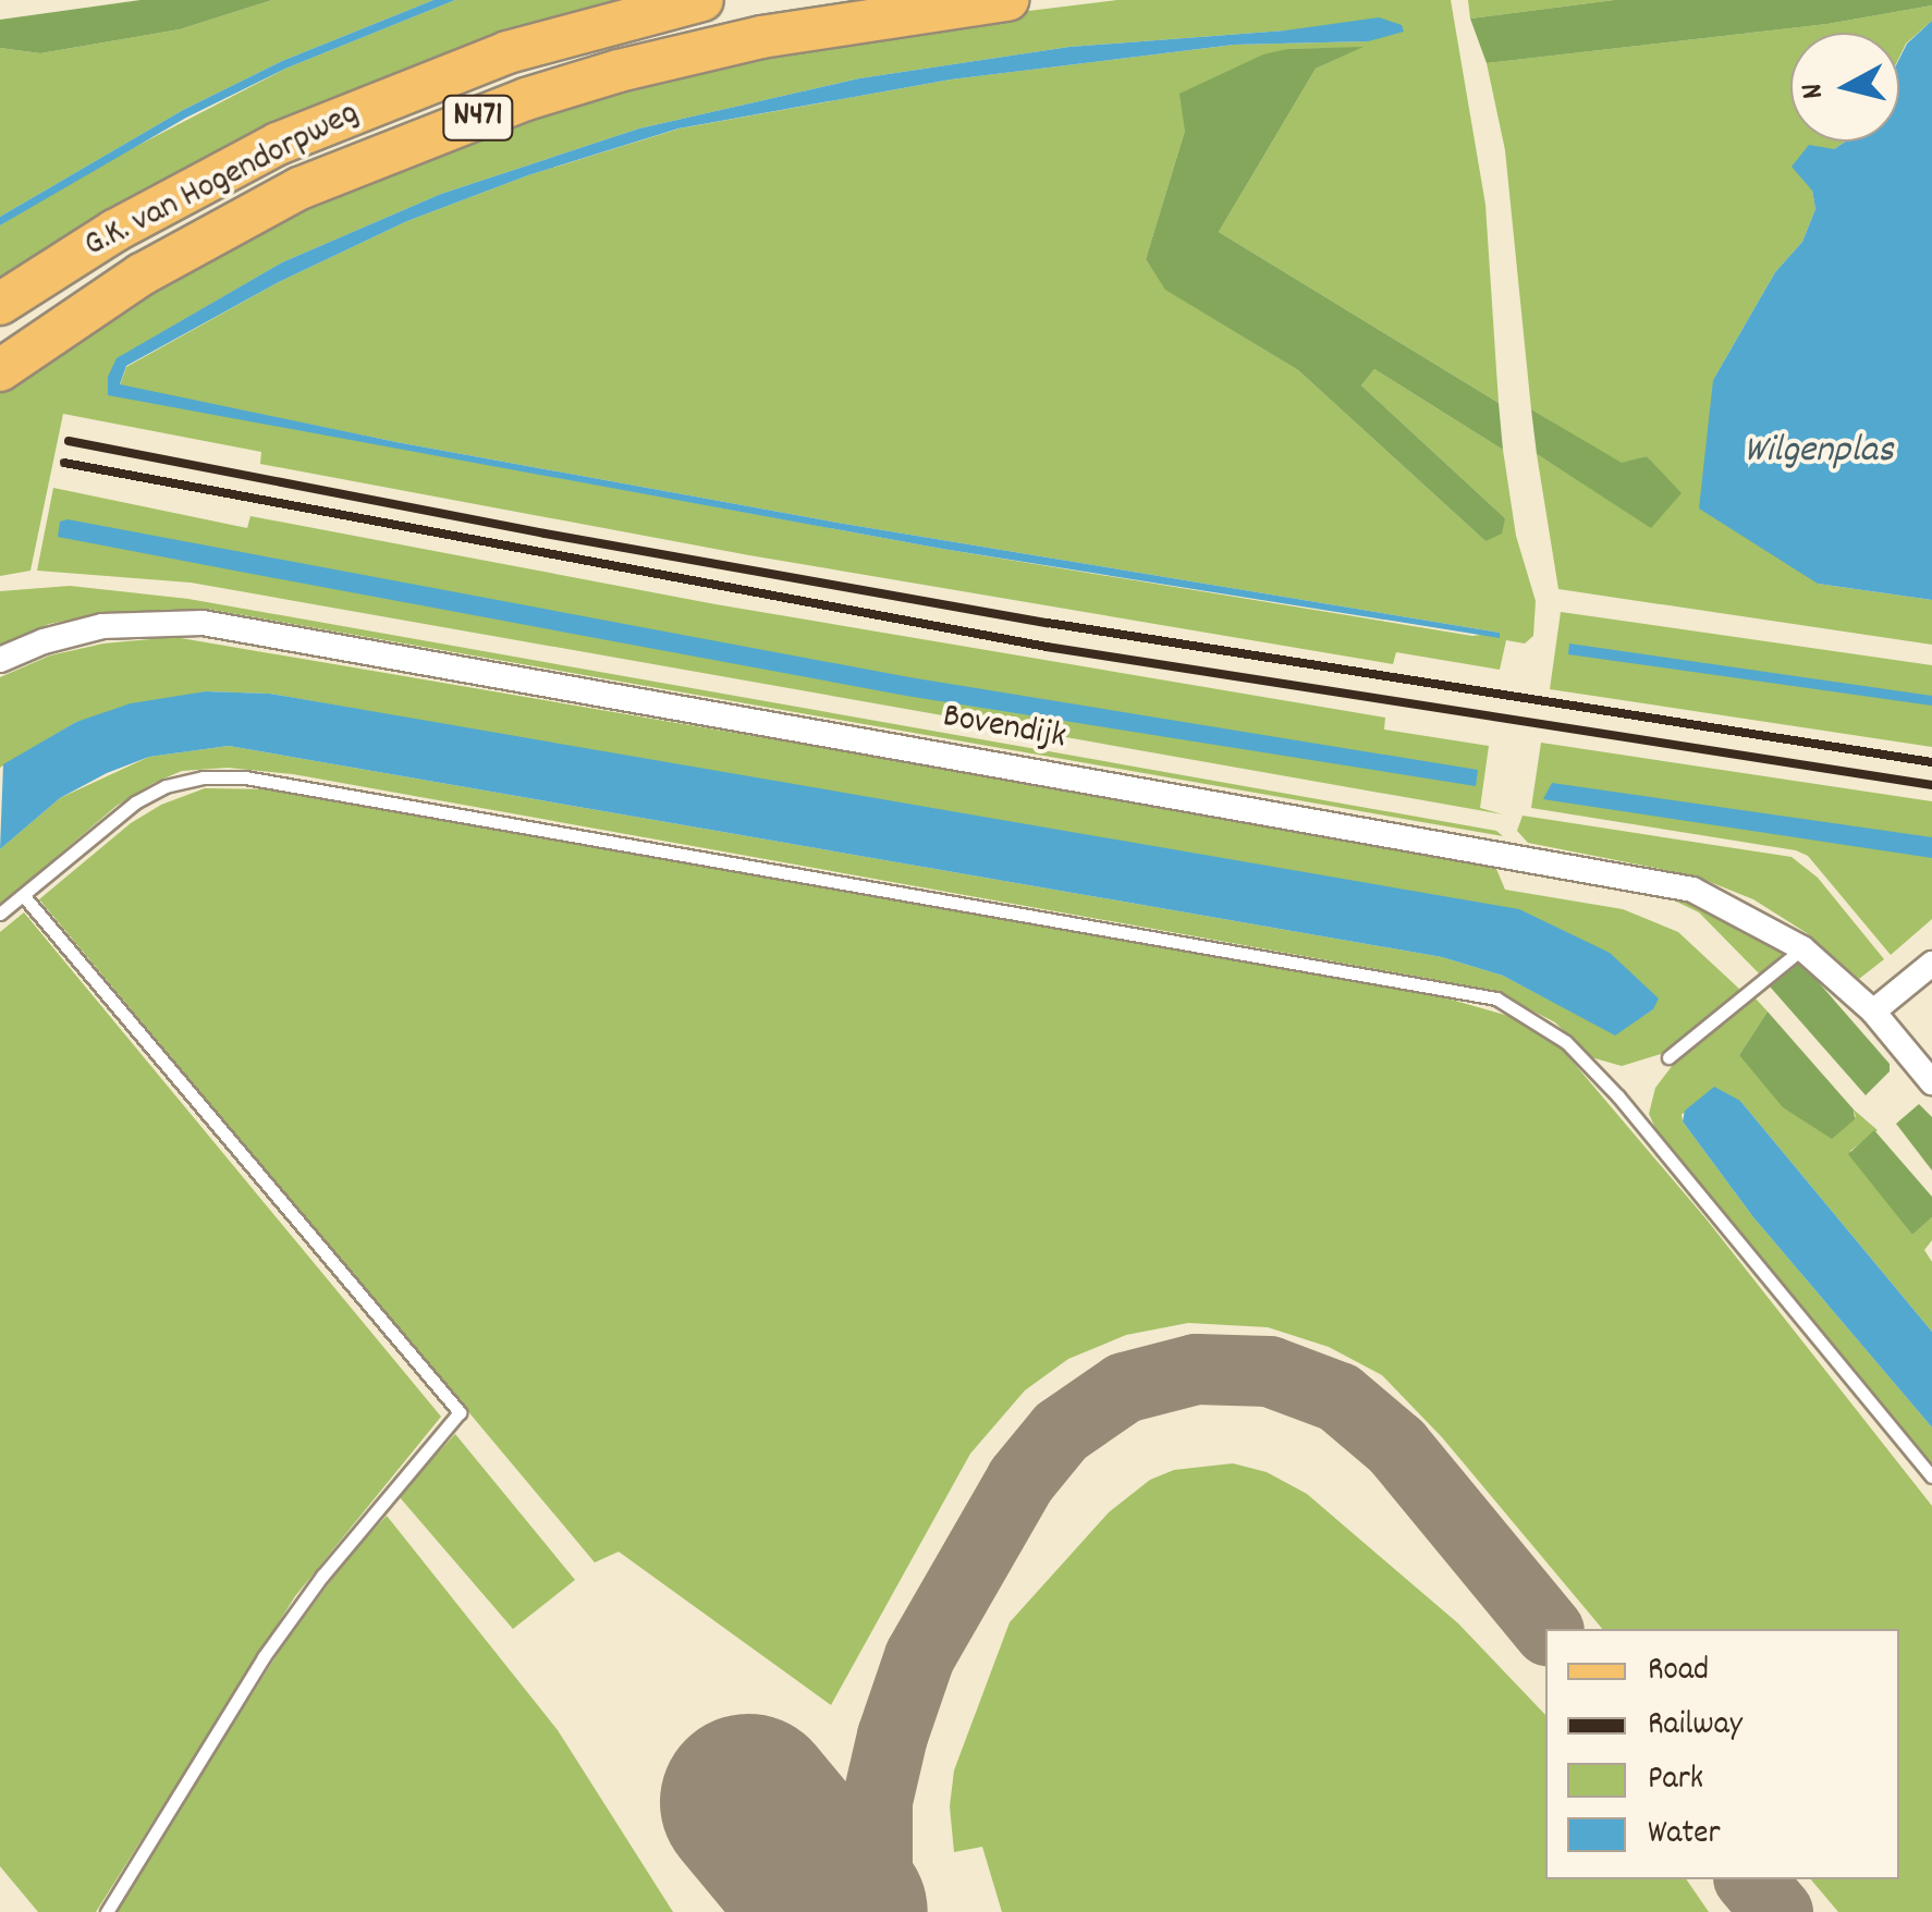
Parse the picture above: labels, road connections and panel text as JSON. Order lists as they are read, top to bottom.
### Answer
{
  "streets": {
    "main road": ["N471", "G.K. van Hogendorpweg"],
    "street": ["Bovendijk"]
  },
  "water": ["Wilgenplas"],
  "legend": [
    "Road",
    "Railway",
    "Park",
    "Water"
  ],
  "north": "left"
}
